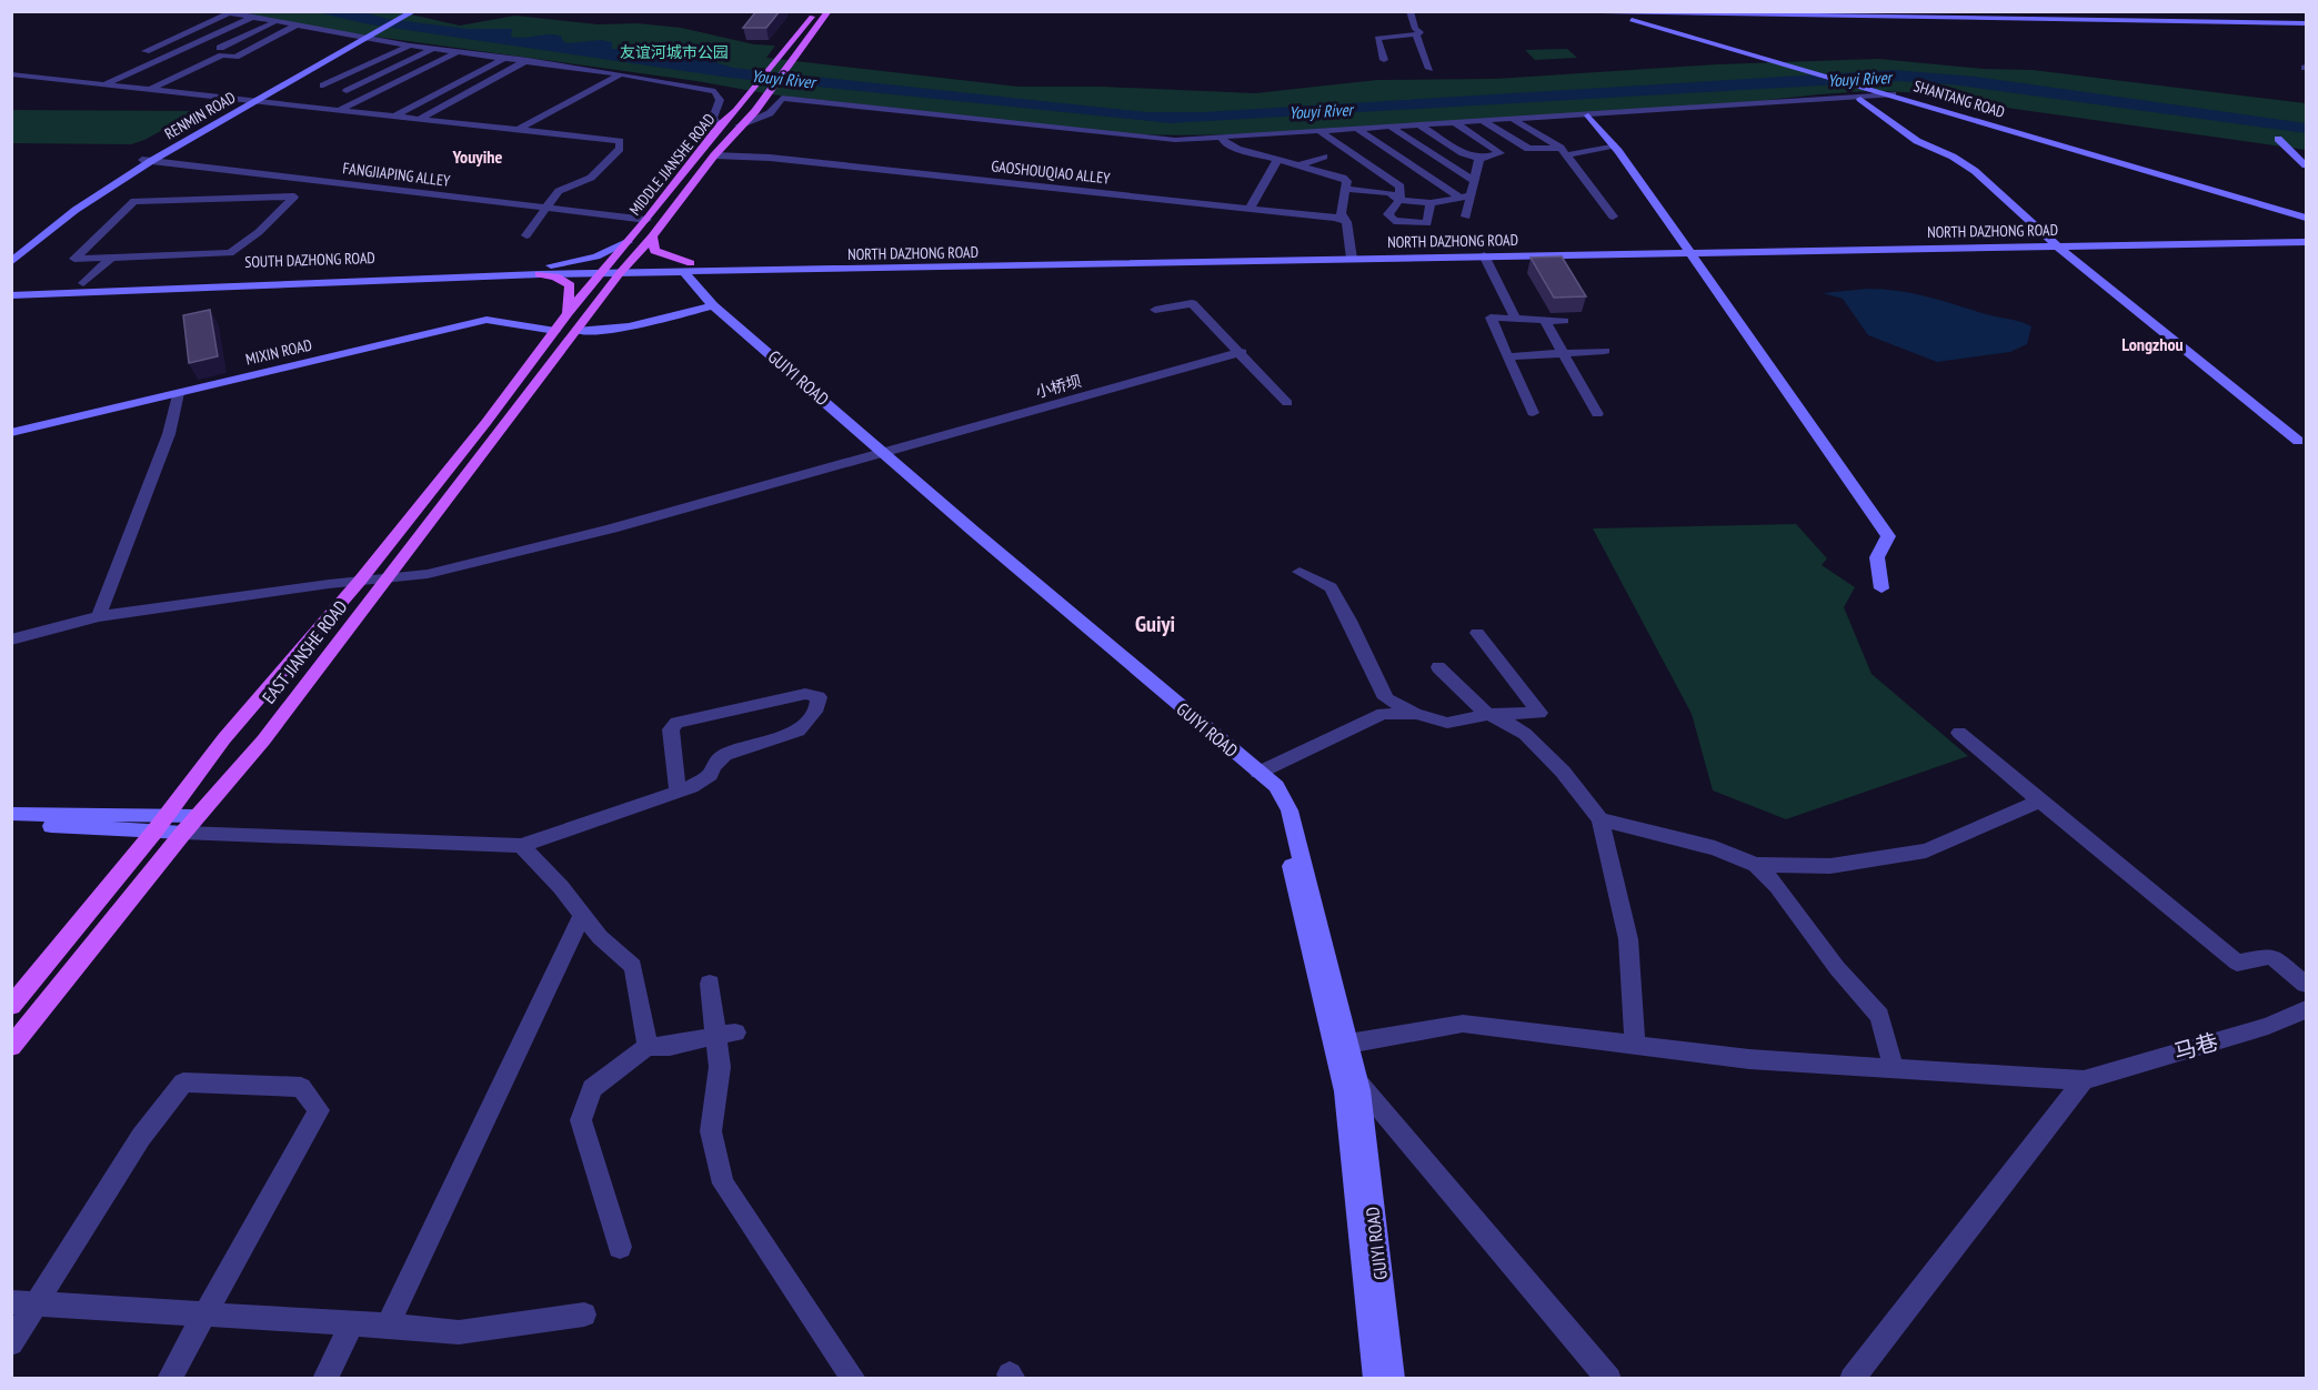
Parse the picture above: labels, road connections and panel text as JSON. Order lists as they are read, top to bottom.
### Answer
{
  "streets": {
    "main road": ["MIDDLE JIANSHE ROAD", "EAST JIANSHE ROAD"],
    "street": [
      "SHANTANG ROAD",
      "RENMIN ROAD",
      "GAOSHOUQIAO ALLEY",
      "FANGJIAPING ALLEY",
      "NORTH DAZHONG ROAD",
      "SOUTH DAZHONG ROAD",
      "GUIYI ROAD",
      "小桥坝",
      "马巷"
    ]
  },
  "crossings": [
    ["RENMIN ROAD", "FANGJIAPING ALLEY"],
    ["MIDDLE JIANSHE ROAD", "GAOSHOUQIAO ALLEY"],
    ["MIDDLE JIANSHE ROAD", "FANGJIAPING ALLEY"],
    ["MIDDLE JIANSHE ROAD", "NORTH DAZHONG ROAD"],
    ["MIDDLE JIANSHE ROAD", "SOUTH DAZHONG ROAD"],
    ["MIDDLE JIANSHE ROAD", "EAST JIANSHE ROAD"],
    ["NORTH DAZHONG ROAD", "SOUTH DAZHONG ROAD"],
    ["NORTH DAZHONG ROAD", "EAST JIANSHE ROAD"],
    ["SOUTH DAZHONG ROAD", "EAST JIANSHE ROAD"],
    ["GUIYI ROAD", "小桥坝"],
    ["小桥坝", "EAST JIANSHE ROAD"]
  ],
  "districts": ["Youyihe", "Longzhou", "Guiyi"],
  "water": ["Youyi River"],
  "parks": ["友谊河城市公园"]
}
